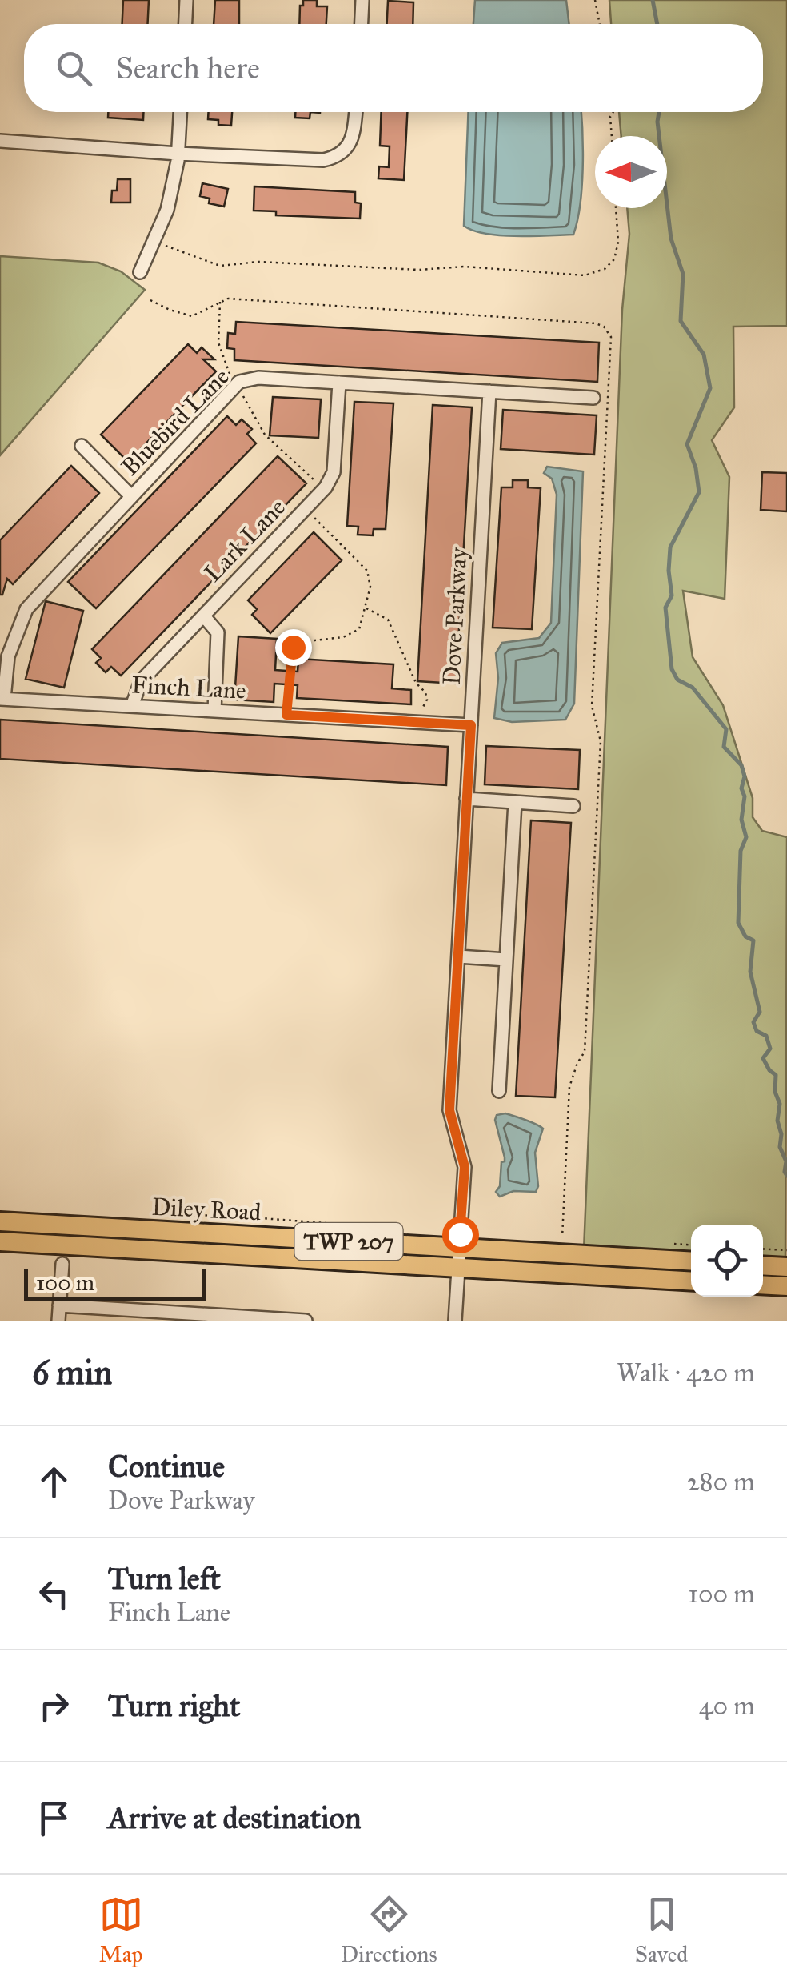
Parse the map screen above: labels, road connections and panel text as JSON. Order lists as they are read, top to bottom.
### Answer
{
  "streets": {
    "highway": ["Diley Road", "TWP 207"],
    "street": [
      "Bluebird Lane",
      "Lark Lane",
      "Dove Parkway",
      "Finch Lane"
    ]
  },
  "crossings": [
    ["Bluebird Lane", "Lark Lane"],
    ["Bluebird Lane", "Dove Parkway"],
    ["Bluebird Lane", "Finch Lane"],
    ["Lark Lane", "Finch Lane"],
    ["Dove Parkway", "Finch Lane"],
    ["Dove Parkway", "Diley Road"]
  ],
  "scale_bar": "100 m",
  "north": "left",
  "page": {
    "search": "Search here",
    "scale": "100 m",
    "heading": ["6 min", "Walk · 420 m"],
    "list": [
      ["Continue", "Dove Parkway", "280 m"],
      ["Turn left", "Finch Lane", "100 m"],
      ["Turn right", "40 m"],
      "Arrive at destination"
    ],
    "nav": ["Map", "Directions", "Saved"]
  }
}
